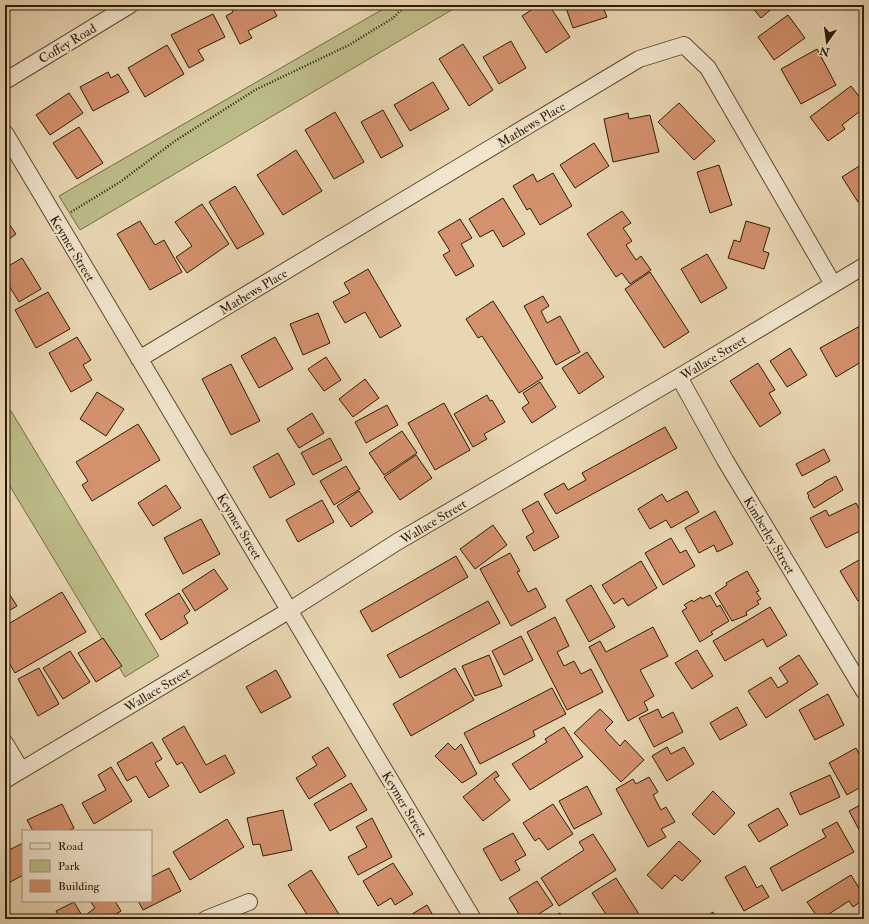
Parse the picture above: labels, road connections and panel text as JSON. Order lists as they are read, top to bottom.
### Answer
{
  "streets": {
    "street": [
      "Coffey Road",
      "Mathews Place",
      "Keymer Street",
      "Wallace Street",
      "Kimberley Street"
    ]
  },
  "crossings": [
    ["Mathews Place", "Keymer Street"],
    ["Mathews Place", "Wallace Street"],
    ["Keymer Street", "Wallace Street"],
    ["Wallace Street", "Kimberley Street"]
  ],
  "legend": ["Road", "Park", "Building"],
  "north": "bottom"
}
